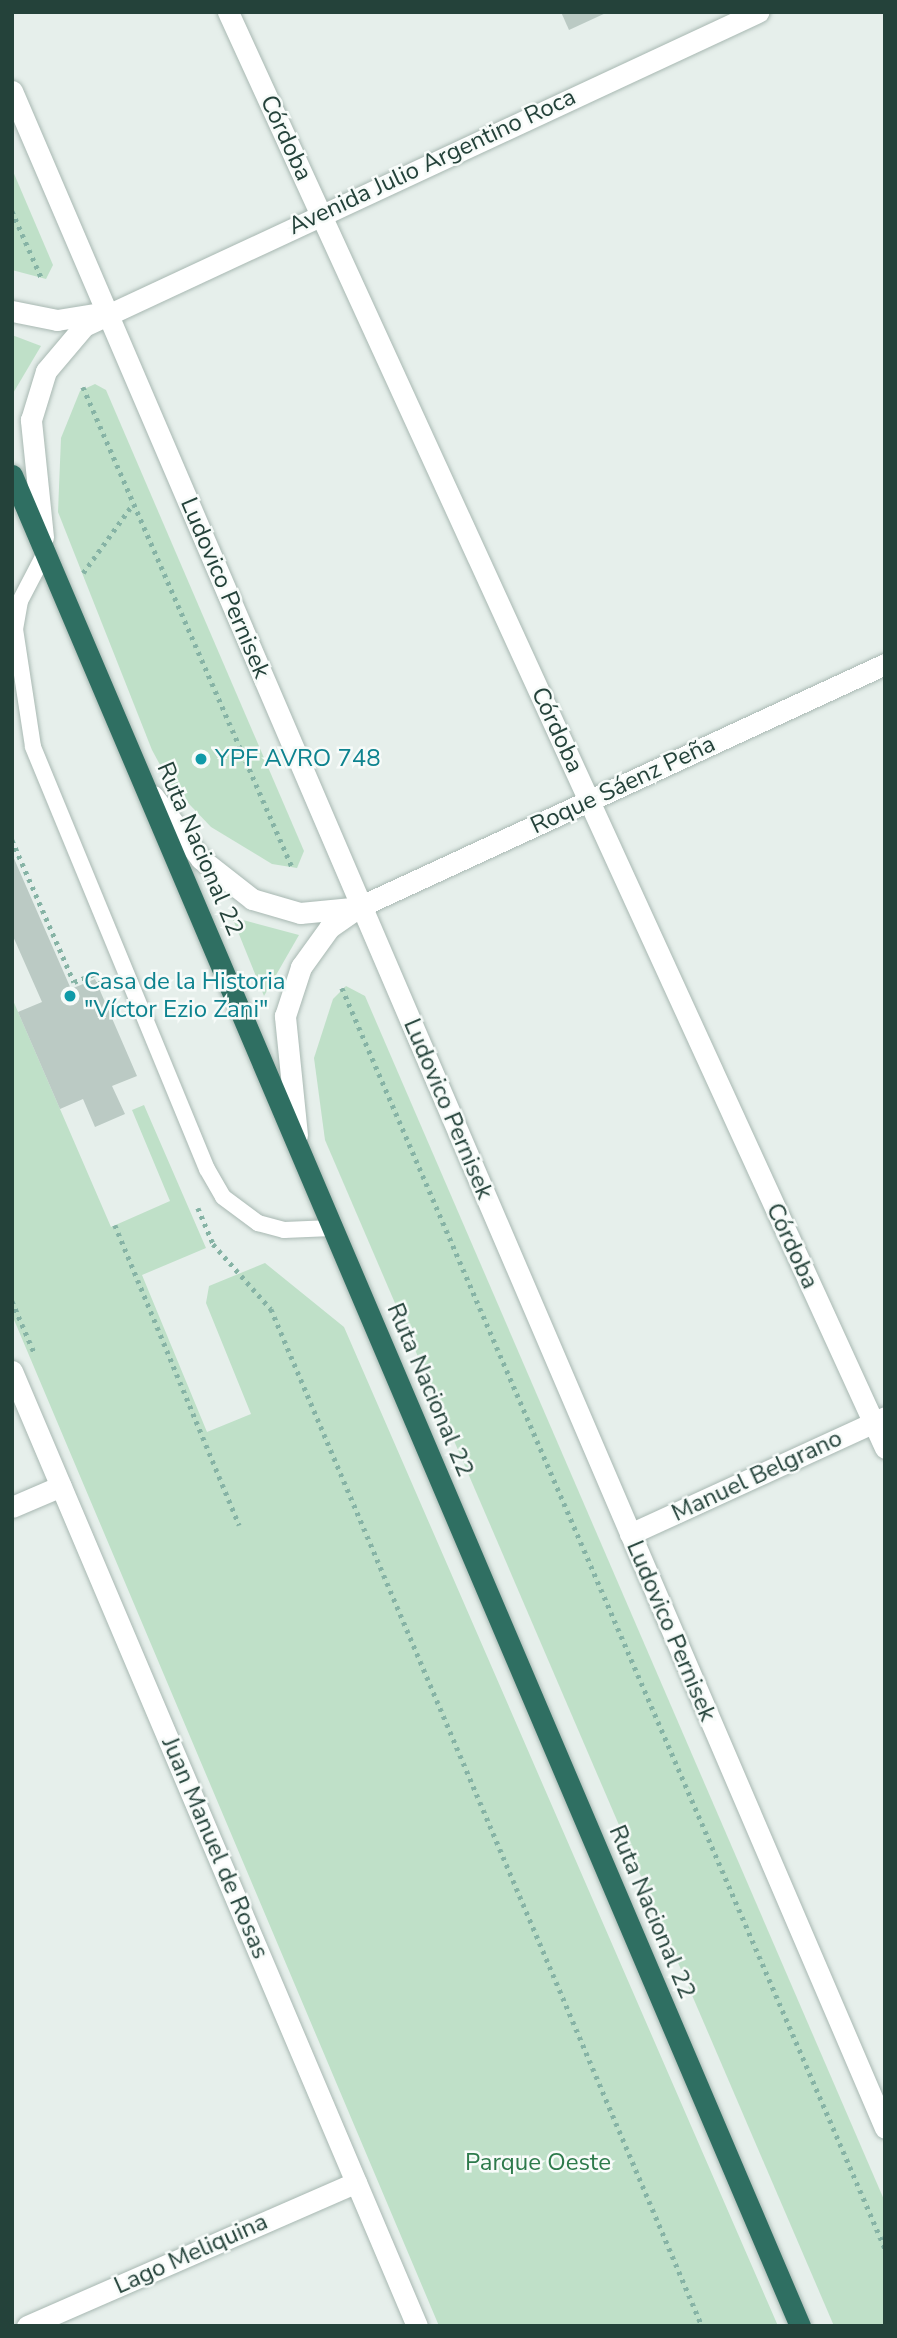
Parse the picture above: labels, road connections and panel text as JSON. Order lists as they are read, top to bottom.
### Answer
{
  "streets": {
    "highway": ["Ruta Nacional 22"],
    "street": [
      "Córdoba",
      "Avenida Julio Argentino Roca",
      "Ludovico Pernisek",
      "Roque Sáenz Peña",
      "Manuel Belgrano",
      "Juan Manuel de Rosas",
      "Lago Meliquina"
    ]
  },
  "crossings": [
    ["Córdoba", "Avenida Julio Argentino Roca"],
    ["Córdoba", "Roque Sáenz Peña"],
    ["Córdoba", "Manuel Belgrano"],
    ["Avenida Julio Argentino Roca", "Ludovico Pernisek"],
    ["Avenida Julio Argentino Roca", "Ruta Nacional 22"],
    ["Ludovico Pernisek", "Roque Sáenz Peña"],
    ["Ludovico Pernisek", "Manuel Belgrano"],
    ["Juan Manuel de Rosas", "Lago Meliquina"]
  ],
  "parks": ["Parque Oeste"],
  "places": ["YPF AVRO 748", "Casa de la Historia \"Víctor Ezio Zani\""]
}
